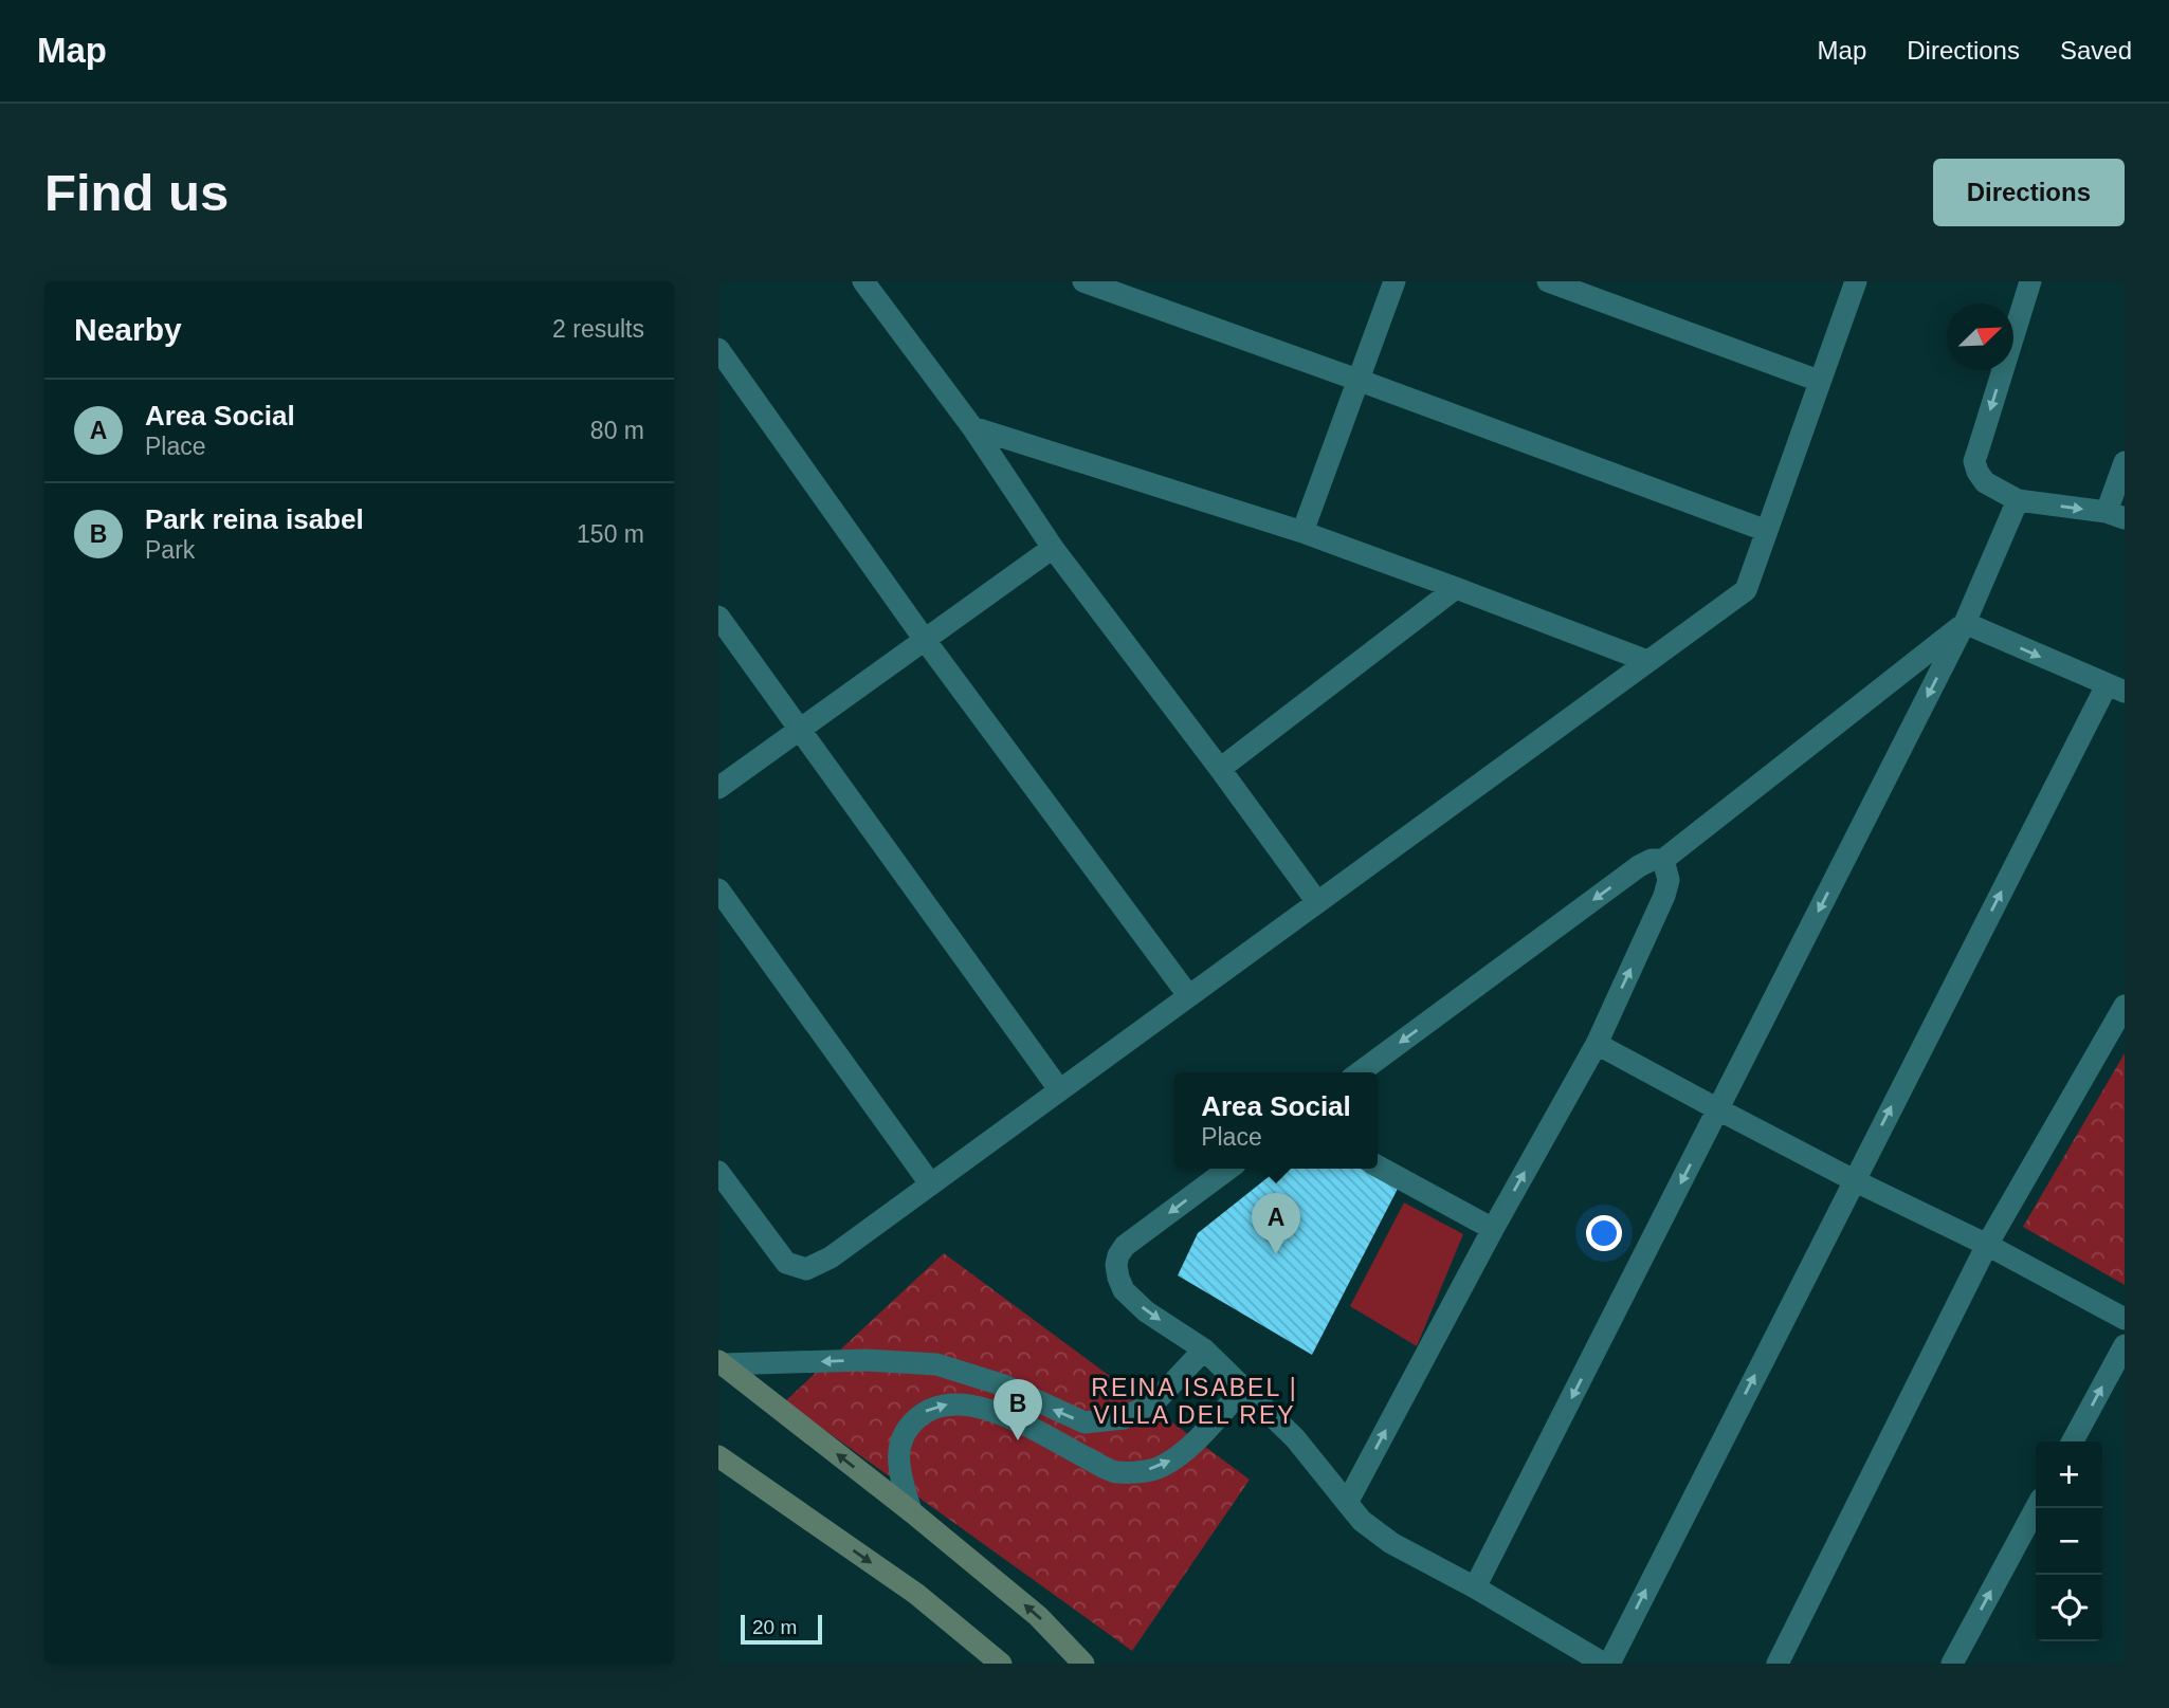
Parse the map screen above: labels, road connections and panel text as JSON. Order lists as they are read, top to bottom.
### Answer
{
  "districts": ["REINA ISABEL | VILLA DEL REY"],
  "scale_bar": "20 m",
  "north": "top right",
  "page": {
    "header": "Map",
    "nav": ["Map", "Directions", "Saved"],
    "buttons": "Directions",
    "title": "Find us",
    "heading": ["Nearby", "2 results"],
    "list": [
      {
        "mark": "A",
        "name": "Area Social",
        "note": "Place",
        "value": "80 m"
      },
      {
        "mark": "B",
        "name": "Park reina isabel",
        "note": "Park",
        "value": "150 m"
      }
    ],
    "popup": ["Area Social", "Place"],
    "pins": ["A", "B"],
    "map_buttons": ["+", "−"],
    "scale": "20 m"
  }
}
